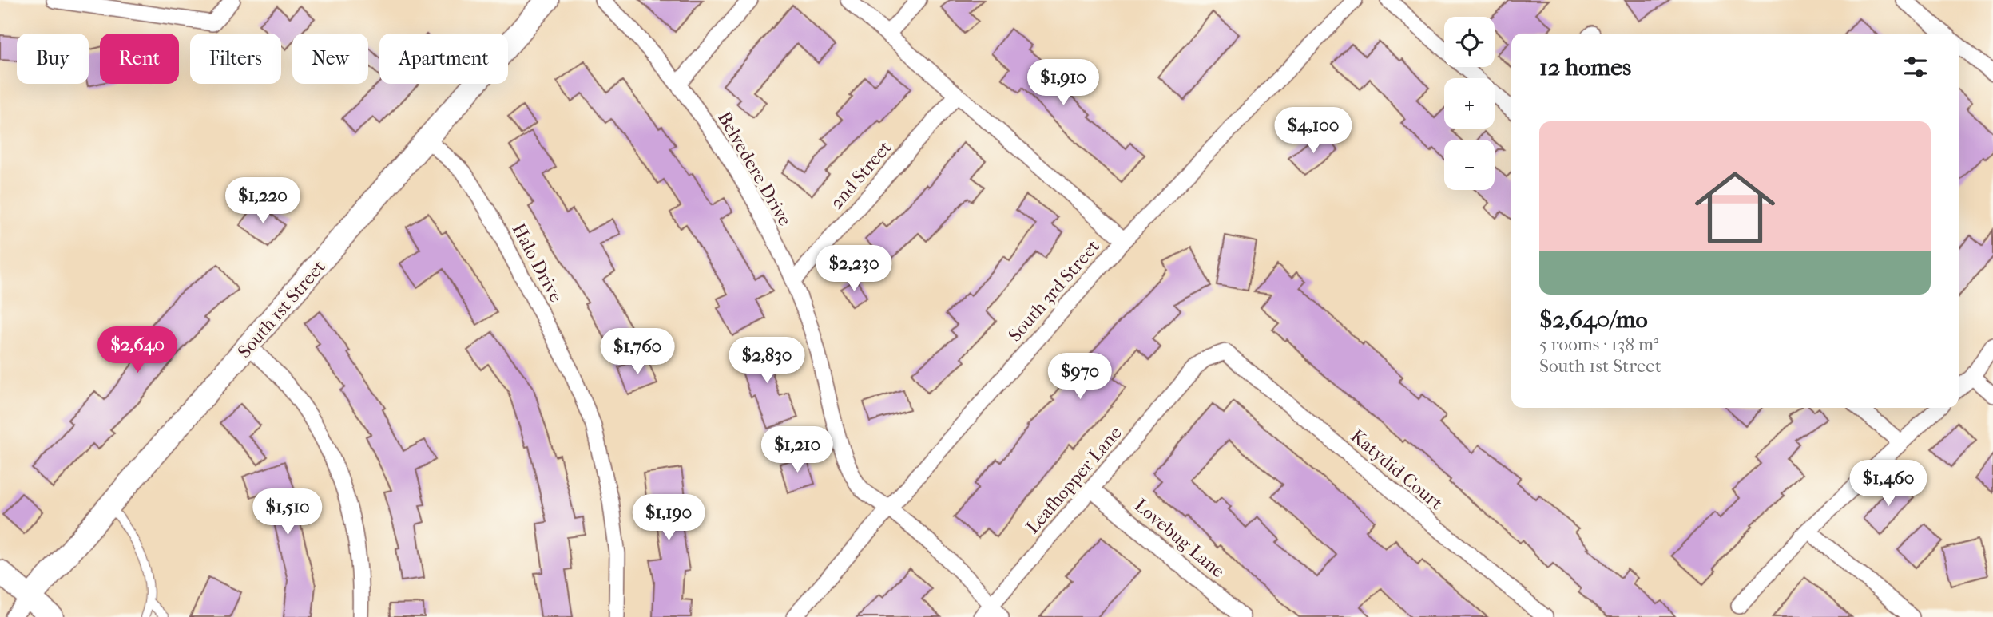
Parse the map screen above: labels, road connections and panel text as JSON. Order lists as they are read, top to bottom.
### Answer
{
  "streets": {
    "street": [
      "Belvedere Drive",
      "2nd Street",
      "Halo Drive",
      "South 3rd Street",
      "South 1st Street",
      "Katydid Court",
      "Leafhopper Lane",
      "Lovebug Lane"
    ]
  },
  "crossings": [
    ["Belvedere Drive", "2nd Street"],
    ["Belvedere Drive", "South 3rd Street"],
    ["Belvedere Drive", "Leafhopper Lane"],
    ["Halo Drive", "South 1st Street"],
    ["Katydid Court", "Leafhopper Lane"],
    ["Leafhopper Lane", "Lovebug Lane"]
  ],
  "page": {
    "map_buttons": ["+", "−"],
    "chip": [
      "Buy",
      "Rent",
      "Filters",
      "New",
      "Apartment"
    ],
    "heading": "12 homes",
    "price": [
      "$1,910",
      "$4,100",
      "$1,220",
      "$2,230",
      "$2,640",
      "$1,760",
      "$2,830",
      "$970",
      "$1,210",
      "$1,460",
      "$1,510",
      "$1,190"
    ],
    "list": [
      {
        "name": "$2,640/mo",
        "note": "5 rooms · 138 m² · South 1st Street"
      }
    ]
  }
}
